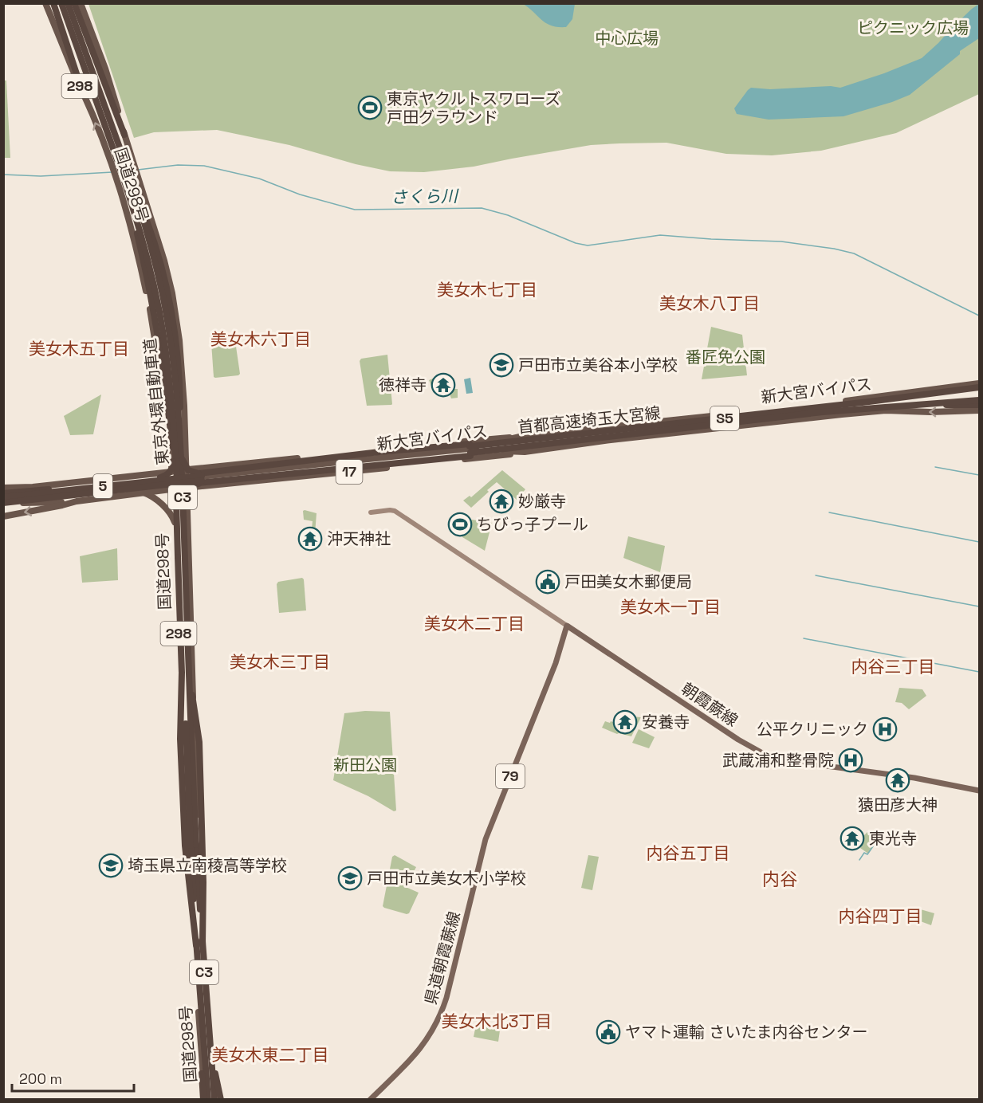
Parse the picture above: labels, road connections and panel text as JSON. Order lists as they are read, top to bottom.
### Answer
{
  "streets": {
    "highway": [
      "298",
      "国道298号",
      "新大宮バイパス",
      "東京外環自動車道",
      "S5",
      "首都高速埼玉大宮線",
      "17",
      "5",
      "C3"
    ],
    "main road": ["朝霞蕨線", "79", "県道朝霞蕨線"]
  },
  "crossings": [
    ["国道298号", "17"],
    ["新大宮バイパス", "首都高速埼玉大宮線"],
    ["新大宮バイパス", "17"],
    ["新大宮バイパス", "5"],
    ["首都高速埼玉大宮線", "5"],
    ["17", "5"],
    ["朝霞蕨線", "県道朝霞蕨線"]
  ],
  "districts": [
    "美女木七丁目",
    "美女木八丁目",
    "美女木六丁目",
    "美女木五丁目",
    "美女木一丁目",
    "美女木二丁目",
    "美女木三丁目",
    "内谷三丁目",
    "内谷五丁目",
    "内谷",
    "内谷四丁目",
    "美女木北3丁目",
    "美女木東二丁目"
  ],
  "water": ["さくら川"],
  "parks": [
    "ピクニック広場",
    "中心広場",
    "番匠免公園",
    "新田公園"
  ],
  "places": {
    "sports": ["東京ヤクルトスワローズ 戸田グラウンド", "ちびっ子プール"],
    "school or university": ["戸田市立美谷本小学校", "埼玉県立南稜高等学校", "戸田市立美女木小学校"],
    "temple": [
      "徳祥寺",
      "妙厳寺",
      "沖天神社",
      "安養寺",
      "猿田彦大神",
      "東光寺"
    ],
    "public building": ["戸田美女木郵便局", "ヤマト運輸 さいたま内谷センター"],
    "hospital": ["公平クリニック", "武蔵浦和整骨院"]
  },
  "scale_bar": "200 m"
}
